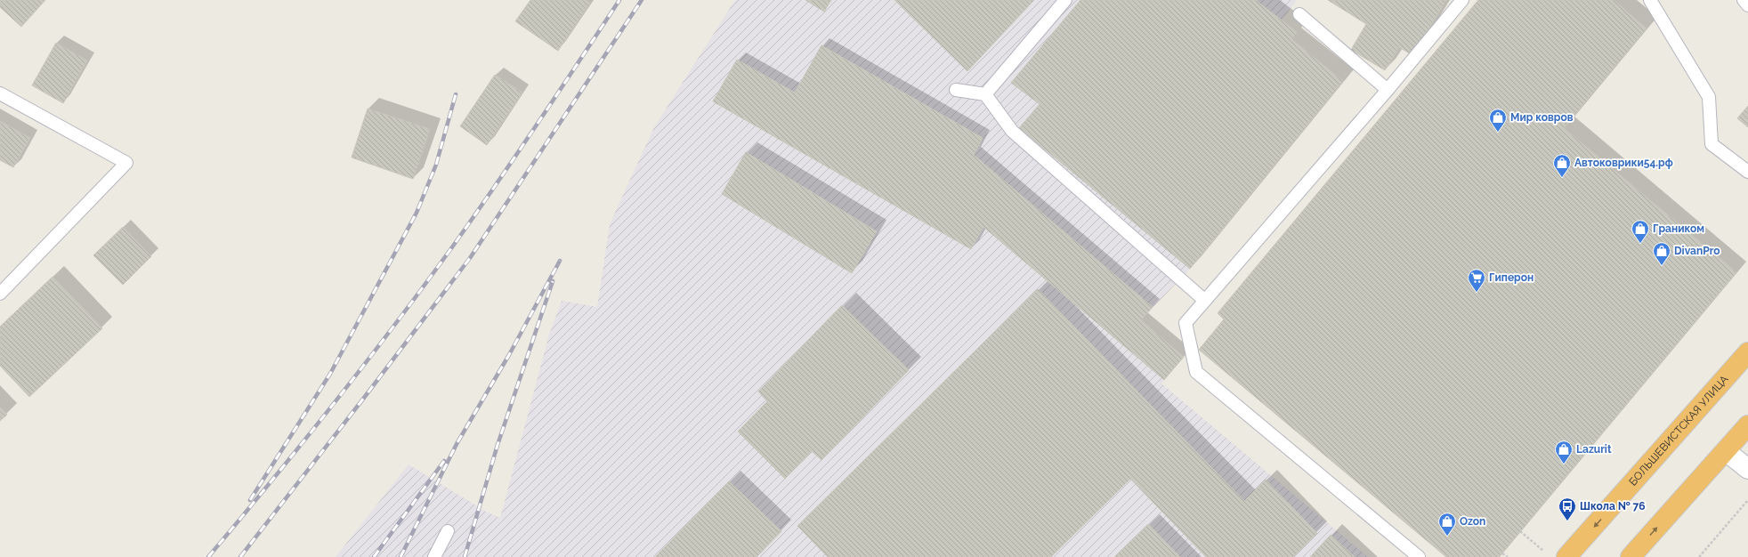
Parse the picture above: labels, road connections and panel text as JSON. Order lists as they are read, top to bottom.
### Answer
{
  "streets": {
    "highway": ["БОЛЬШЕВИСТСКАЯ УЛИЦА"]
  },
  "places": {
    "shop": [
      "Мир ковров",
      "Автоковрики54.рф",
      "Граником",
      "DivanPro",
      "Lazurit",
      "Ozon"
    ],
    "supermarket": ["Гиперон"],
    "bus stop": ["Школа № 76"]
  }
}
